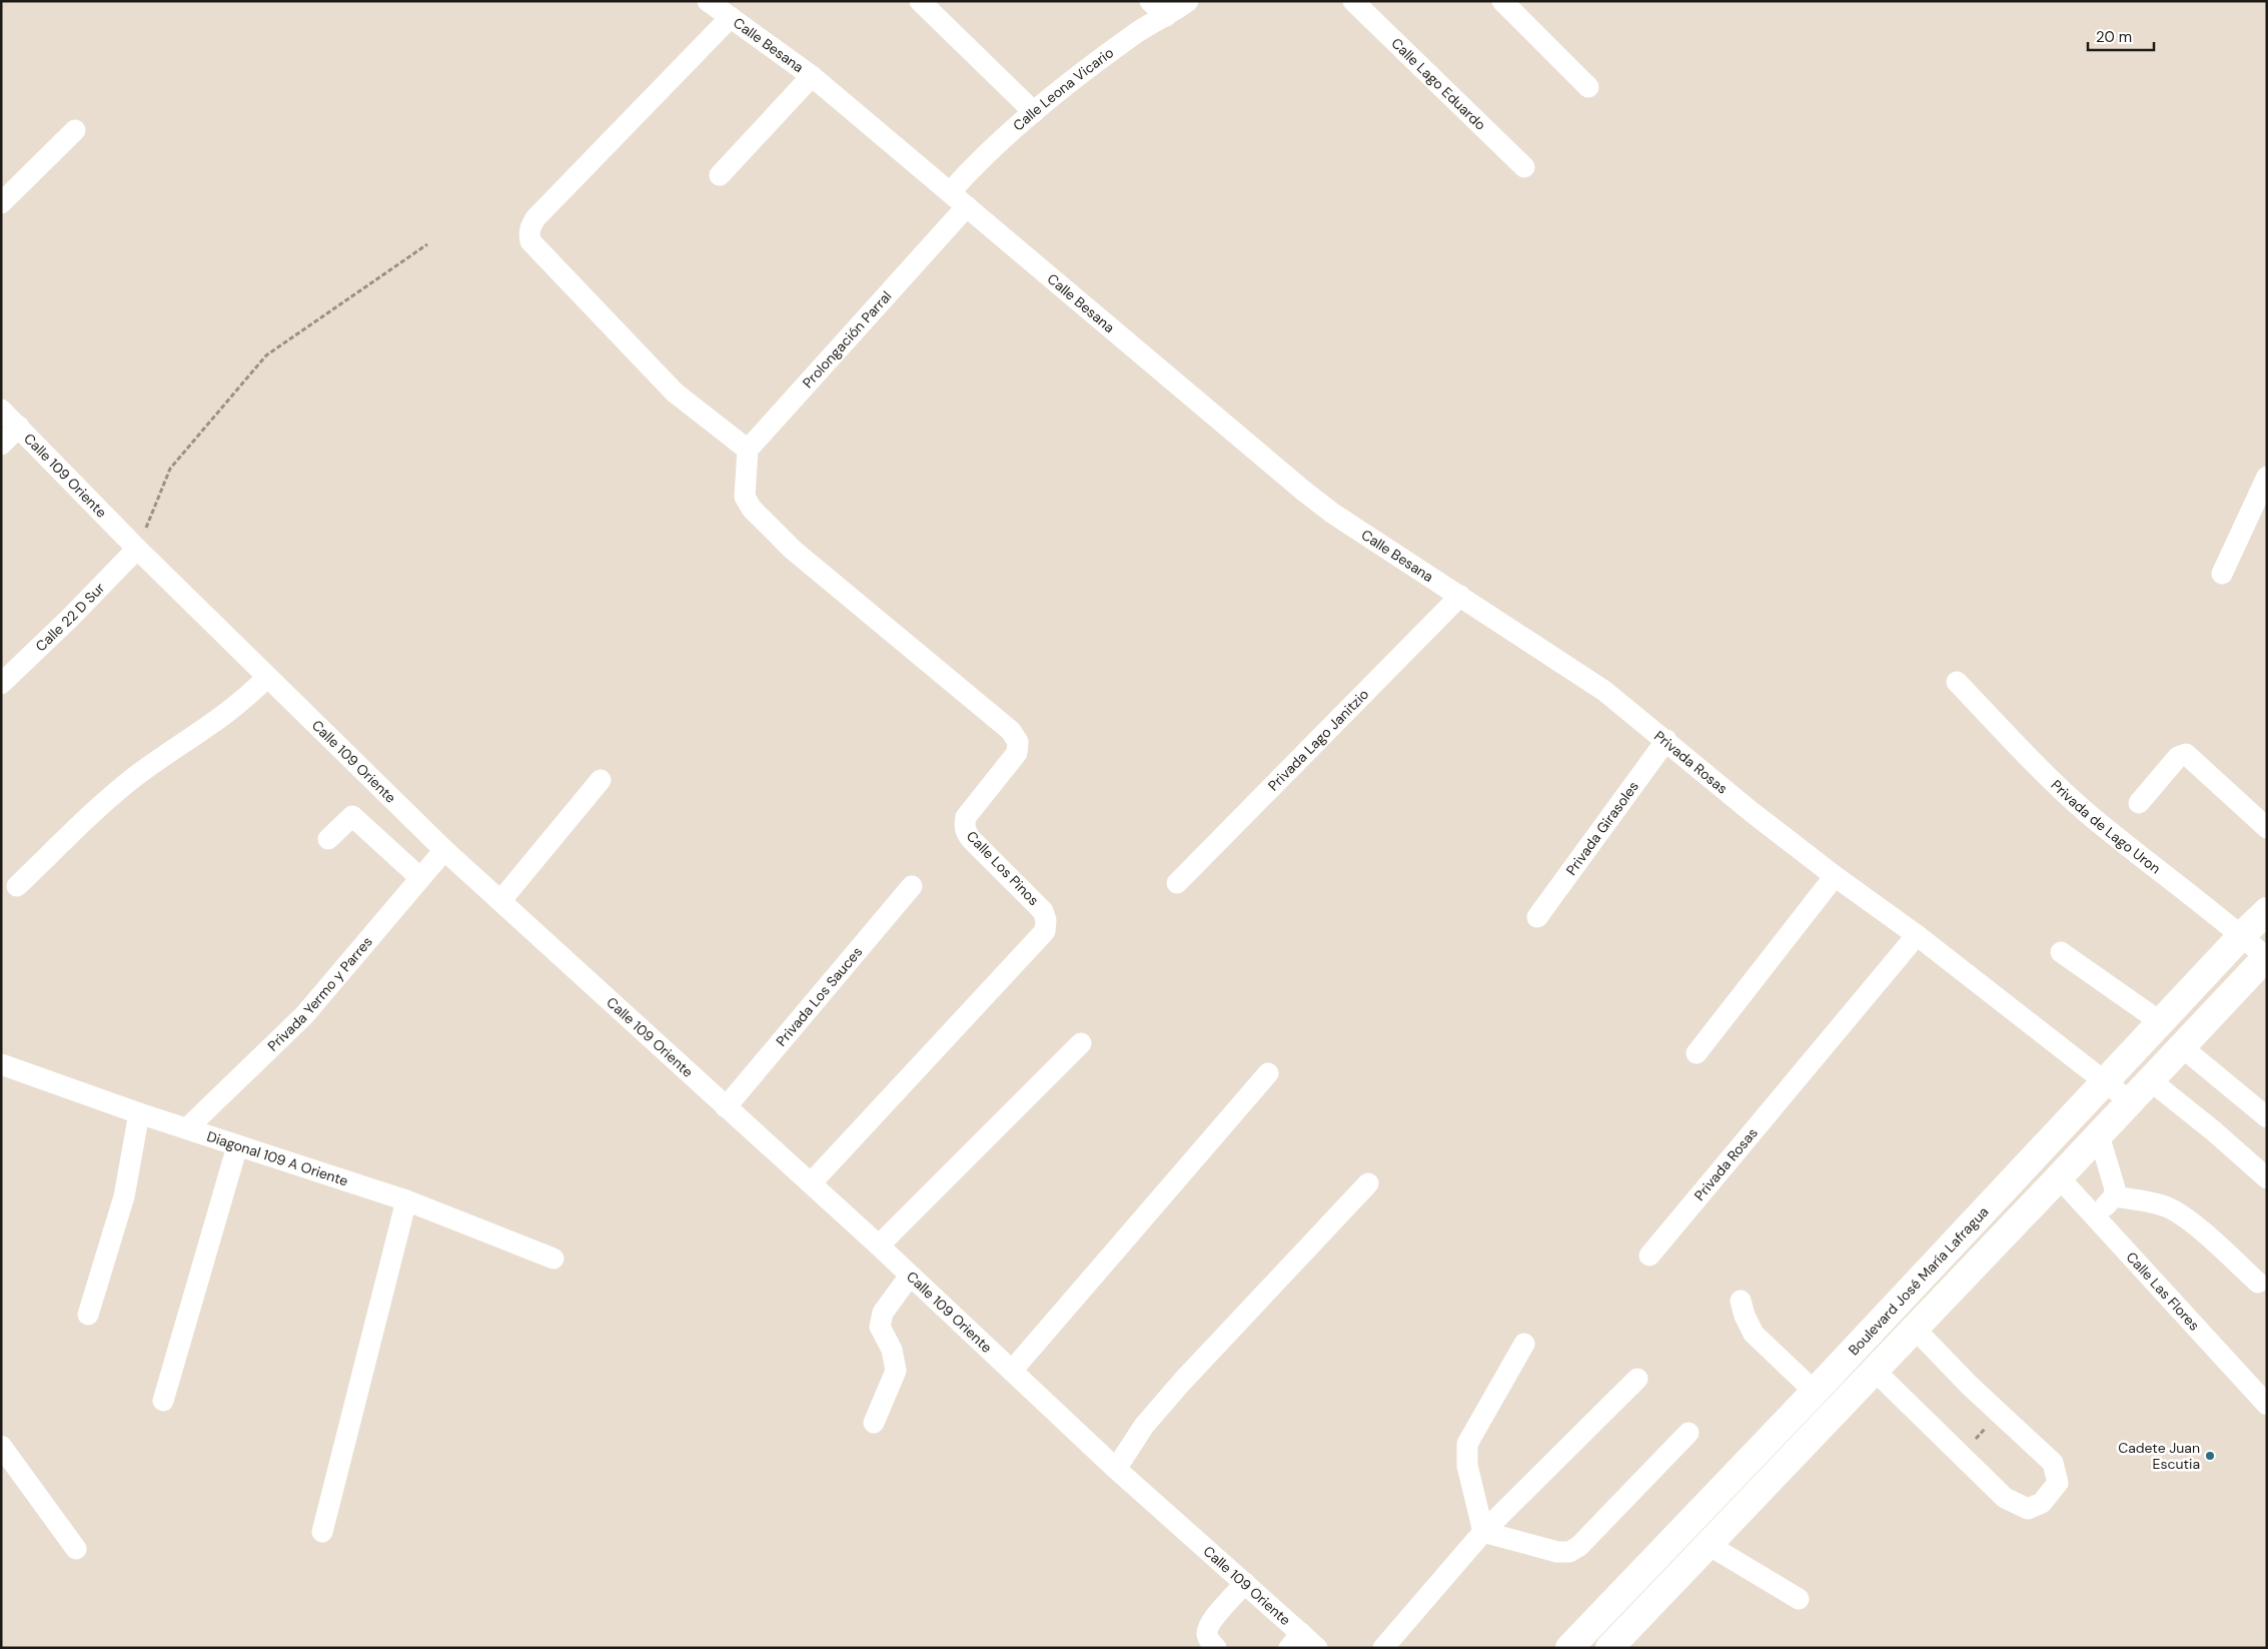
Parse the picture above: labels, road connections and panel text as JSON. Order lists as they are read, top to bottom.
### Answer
{
  "streets": {
    "main road": ["Boulevard José María Lafragua"],
    "street": [
      "Calle Besana",
      "Calle Lago Eduardo",
      "Calle Leona Vicario",
      "Prolongación Parral",
      "Calle 109 Oriente",
      "Calle 22 D Sur",
      "Privada Lago Janitzio",
      "Privada Rosas",
      "Privada de Lago Uron",
      "Privada Girasoles",
      "Calle Los Pinos",
      "Privada Yermo y Parres",
      "Privada Los Sauces",
      "Diagonal 109 A Oriente",
      "Calle Las Flores"
    ]
  },
  "crossings": [
    ["Calle Besana", "Calle Leona Vicario"],
    ["Calle Besana", "Prolongación Parral"],
    ["Calle Besana", "Privada Lago Janitzio"],
    ["Calle Besana", "Privada Rosas"],
    ["Prolongación Parral", "Calle Los Pinos"],
    ["Calle 109 Oriente", "Calle 22 D Sur"],
    ["Calle 109 Oriente", "Calle Los Pinos"],
    ["Calle 109 Oriente", "Privada Yermo y Parres"],
    ["Calle 109 Oriente", "Privada Los Sauces"],
    ["Privada Lago Janitzio", "Privada Rosas"],
    ["Privada Rosas", "Privada Girasoles"],
    ["Privada Rosas", "Boulevard José María Lafragua"],
    ["Privada de Lago Uron", "Boulevard José María Lafragua"],
    ["Privada Yermo y Parres", "Diagonal 109 A Oriente"],
    ["Boulevard José María Lafragua", "Calle Las Flores"]
  ],
  "places": ["Cadete Juan Escutia"],
  "scale_bar": "20 m"
}
